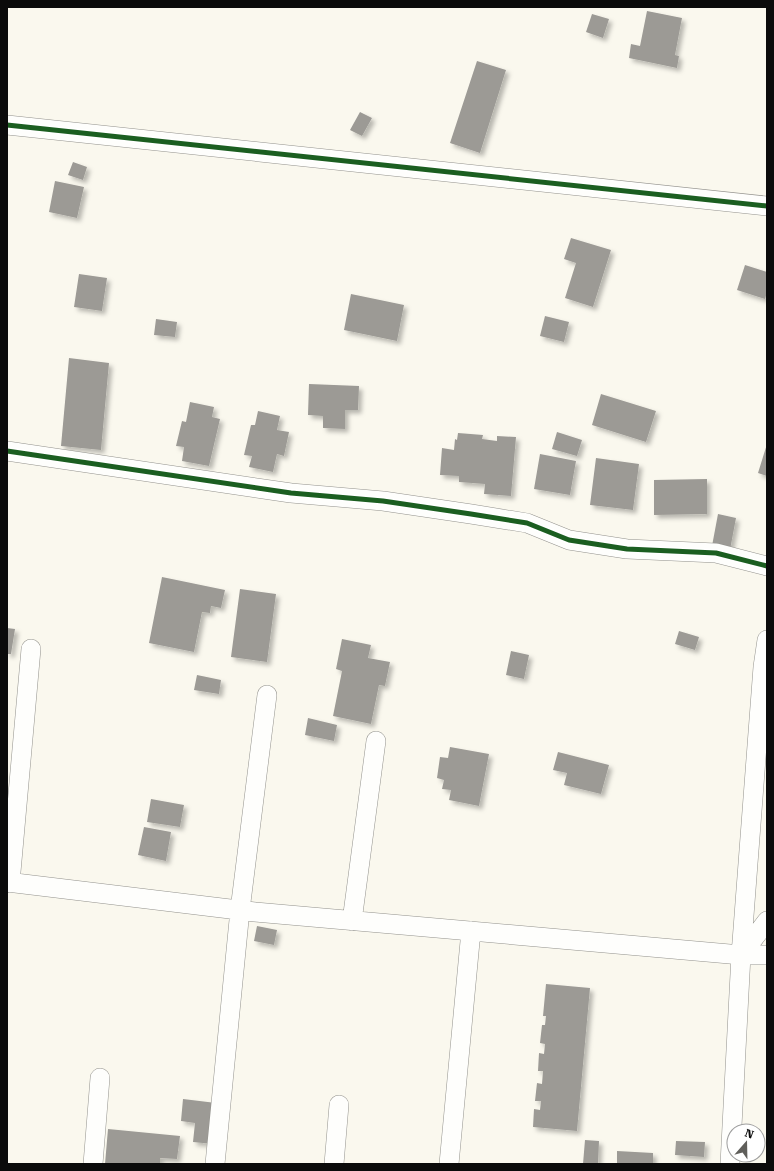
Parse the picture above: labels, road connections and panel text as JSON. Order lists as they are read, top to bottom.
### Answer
{
  "north": "top"
}
